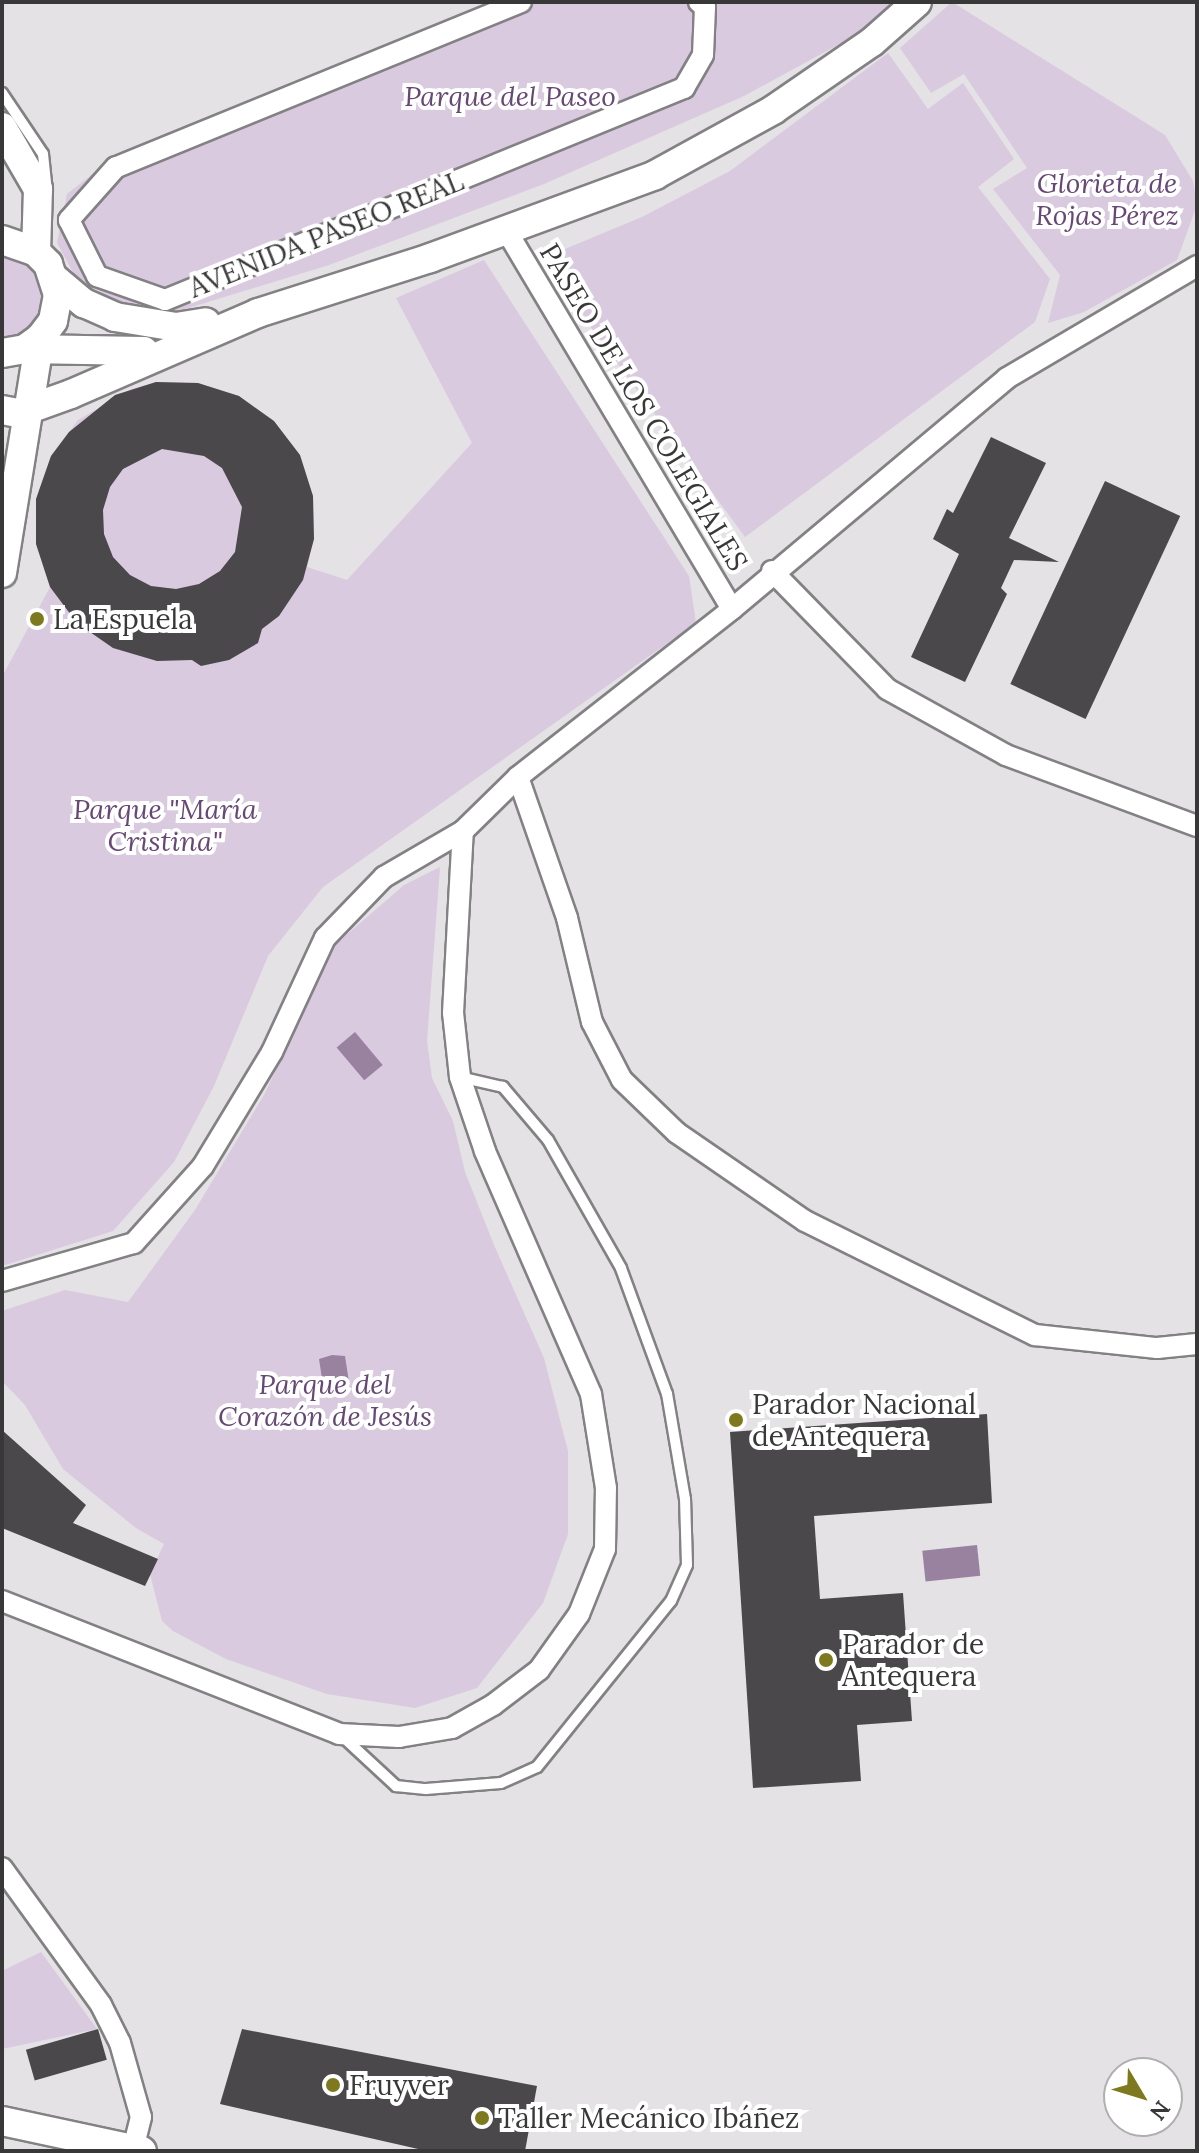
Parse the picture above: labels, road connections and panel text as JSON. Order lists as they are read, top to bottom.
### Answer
{
  "streets": {
    "street": ["AVENIDA PASEO REAL", "PASEO DE LOS COLEGIALES"]
  },
  "crossings": [
    ["AVENIDA PASEO REAL", "PASEO DE LOS COLEGIALES"]
  ],
  "parks": [
    "Parque del Paseo",
    "Glorieta de Rojas Pérez",
    "Parque \"María Cristina\"",
    "Parque del Corazón de Jesús"
  ],
  "places": [
    "La Espuela",
    "Parador Nacional de Antequera",
    "Parador de Antequera",
    "Fruyver",
    "Taller Mecánico Ibáñez"
  ],
  "north": "bottom right"
}
